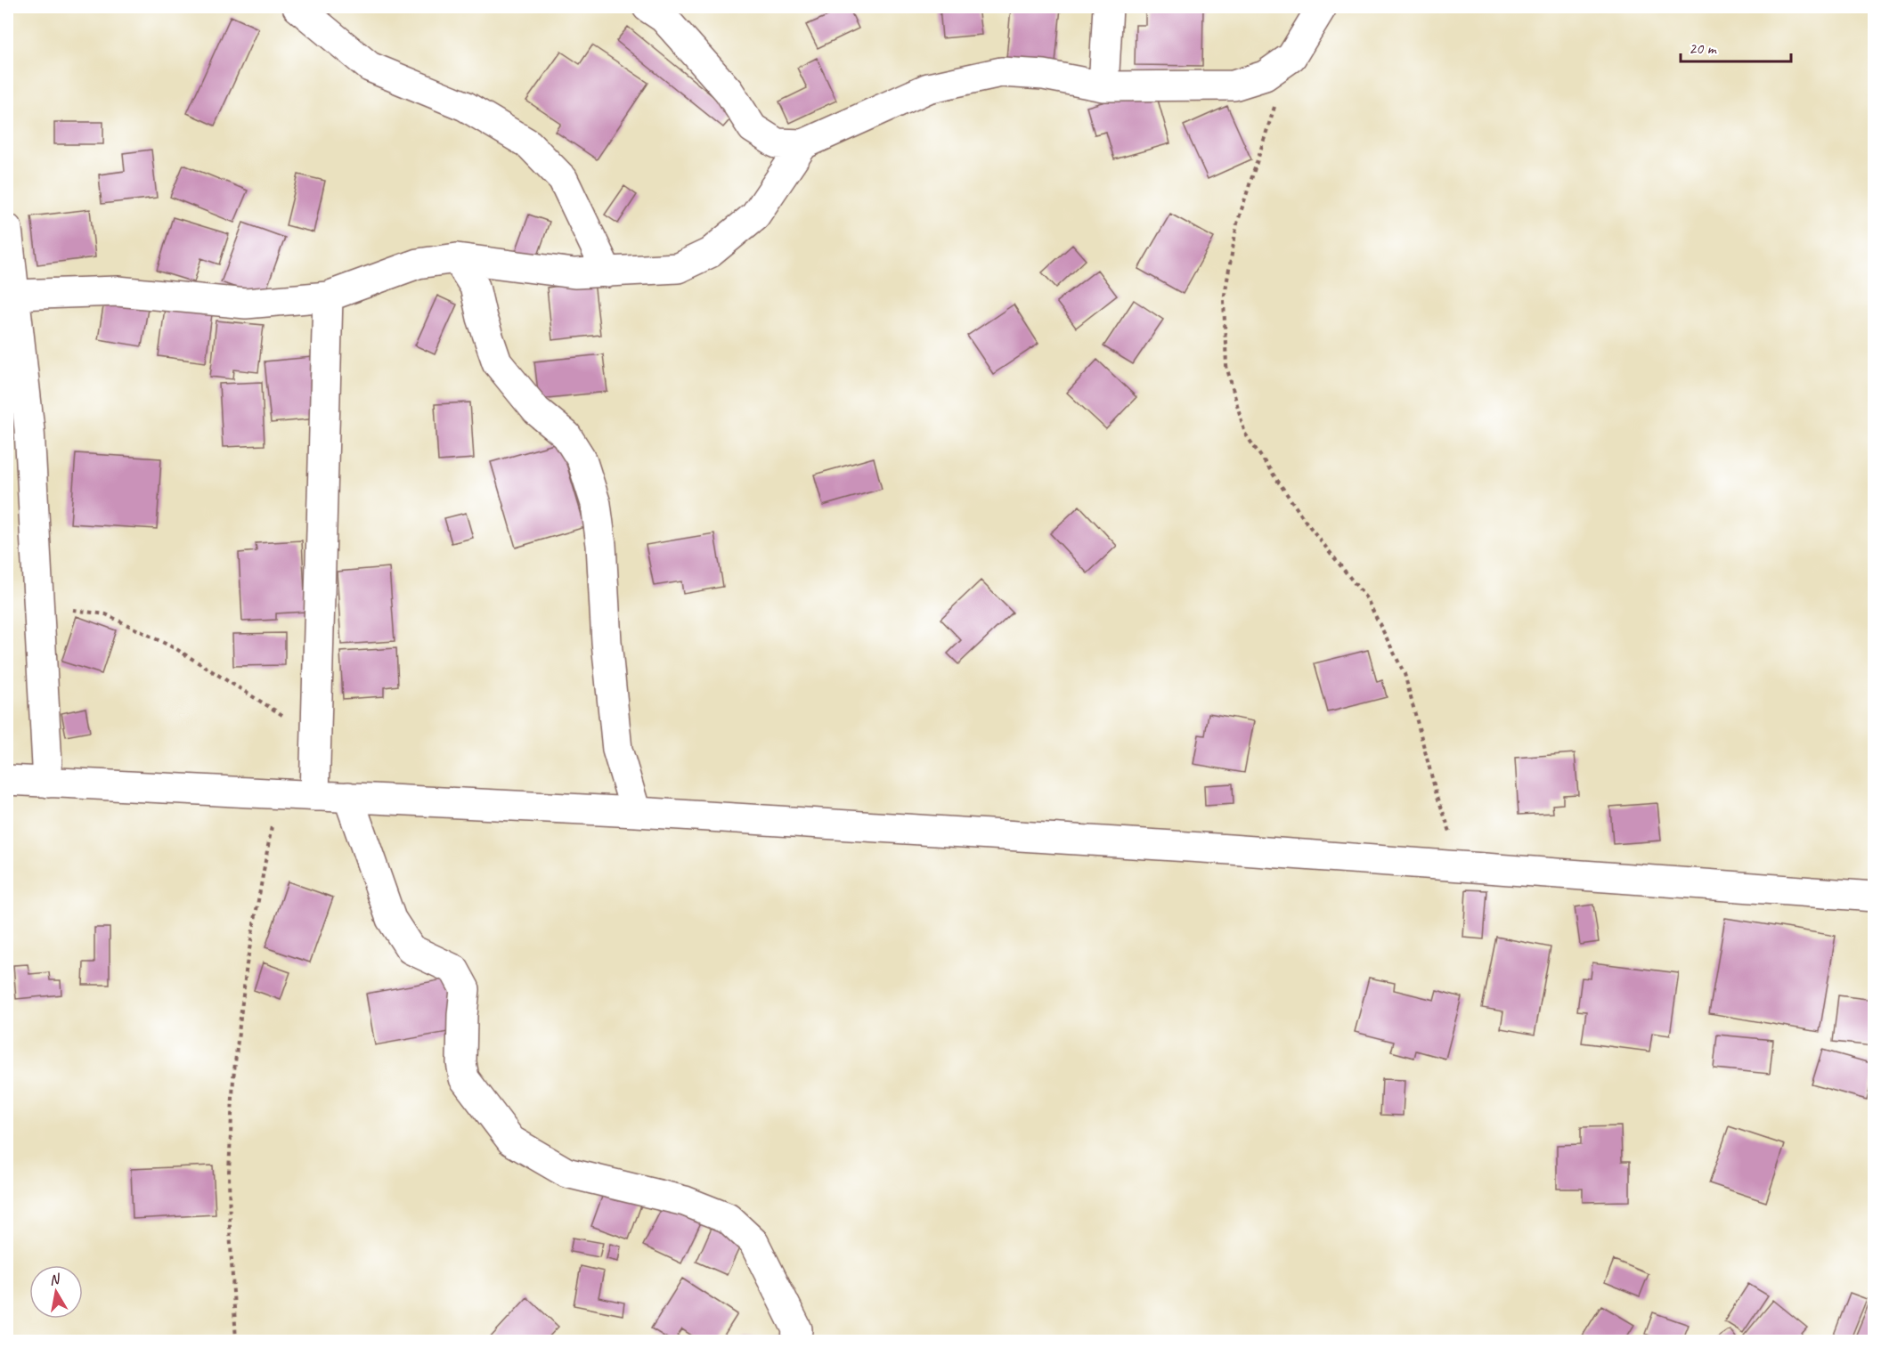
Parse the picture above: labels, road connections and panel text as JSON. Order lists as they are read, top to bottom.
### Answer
{
  "scale_bar": "20 m",
  "north": "top"
}
